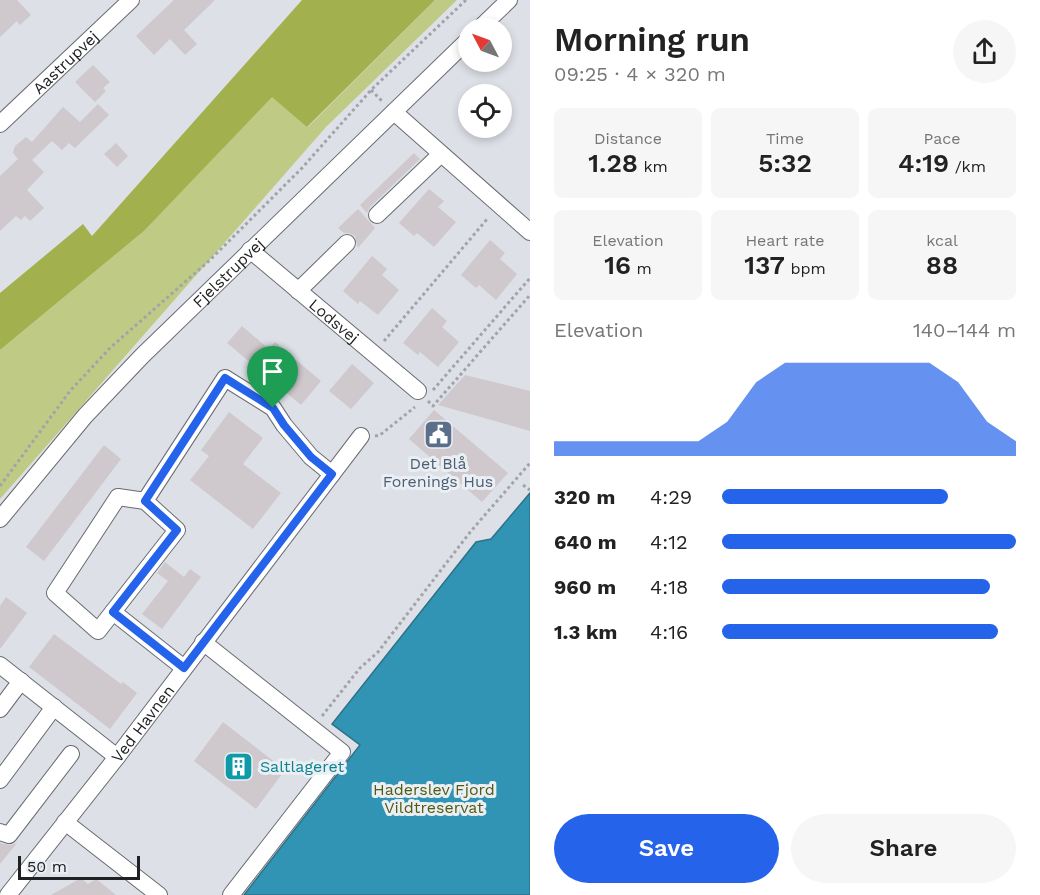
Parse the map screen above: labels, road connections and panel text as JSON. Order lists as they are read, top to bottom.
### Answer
{
  "streets": {
    "street": [
      "Aastrupvej",
      "Fjelstrupvej",
      "Lodsvej",
      "Ved Havnen"
    ]
  },
  "crossings": [
    ["Fjelstrupvej", "Lodsvej"]
  ],
  "parks": ["Haderslev Fjord Vildtreservat"],
  "places": {
    "public building": ["Det Blå Forenings Hus"],
    "building": ["Saltlageret"]
  },
  "scale_bar": "50 m",
  "north": "top left",
  "page": {
    "heading": ["Morning run", "09:25 · 4 × 320 m"],
    "stats": [
      ["Distance", "1.28 km"],
      ["Time", "5:32"],
      ["Pace", "4:19 /km"],
      ["Elevation", "16 m"],
      ["Heart rate", "137 bpm"],
      ["kcal", "88"]
    ],
    "chart": ["Elevation", "140–144 m"],
    "list": [
      {
        "name": "320 m",
        "note": "4:29"
      },
      {
        "name": "640 m",
        "note": "4:12"
      },
      {
        "name": "960 m",
        "note": "4:18"
      },
      {
        "name": "1.3 km",
        "note": "4:16"
      }
    ],
    "buttons": ["Save", "Share"],
    "scale": "50 m"
  }
}
